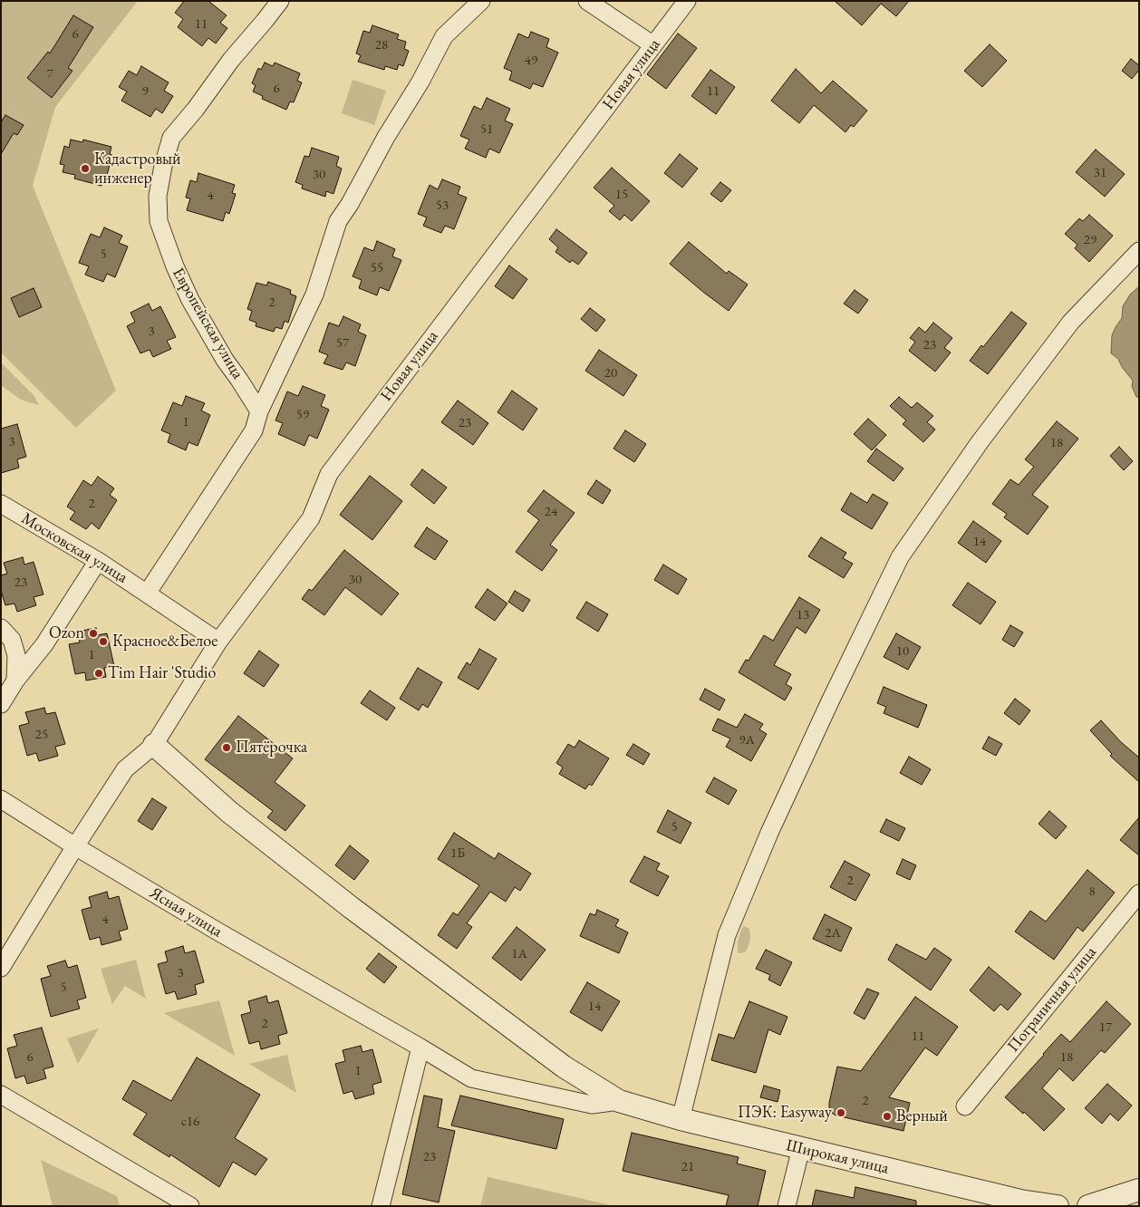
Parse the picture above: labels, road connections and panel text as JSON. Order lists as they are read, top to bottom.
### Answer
{
  "streets": {
    "street": [
      "Новая улица",
      "Европейская улица",
      "Московская улица",
      "Ясная улица",
      "Пограничная улица",
      "Широкая улица"
    ]
  },
  "crossings": [
    ["Новая улица", "Ясная улица"],
    ["Новая улица", "Широкая улица"],
    ["Ясная улица", "Широкая улица"]
  ],
  "places": [
    "Кадастровый инженер",
    "Ozon",
    "Красное&Белое",
    "Tim Hair 'Studio",
    "Пятёрочка",
    "ПЭК: Easyway",
    "Верный"
  ],
  "house_numbers": [
    "11",
    "6",
    "28",
    "49",
    "7",
    "6",
    "9",
    "11",
    "51",
    "31",
    "30",
    "15",
    "4",
    "53",
    "29",
    "5",
    "55",
    "2",
    "3",
    "57",
    "23",
    "20",
    "59",
    "1",
    "23",
    "3",
    "18",
    "2",
    "24",
    "14",
    "30",
    "23",
    "13",
    "10",
    "1",
    "25",
    "9А",
    "5",
    "1Б",
    "2",
    "8",
    "4",
    "2А",
    "1А",
    "3",
    "5",
    "14",
    "2",
    "17",
    "11",
    "6",
    "18",
    "1",
    "2",
    "с16",
    "23",
    "21"
  ]
}
